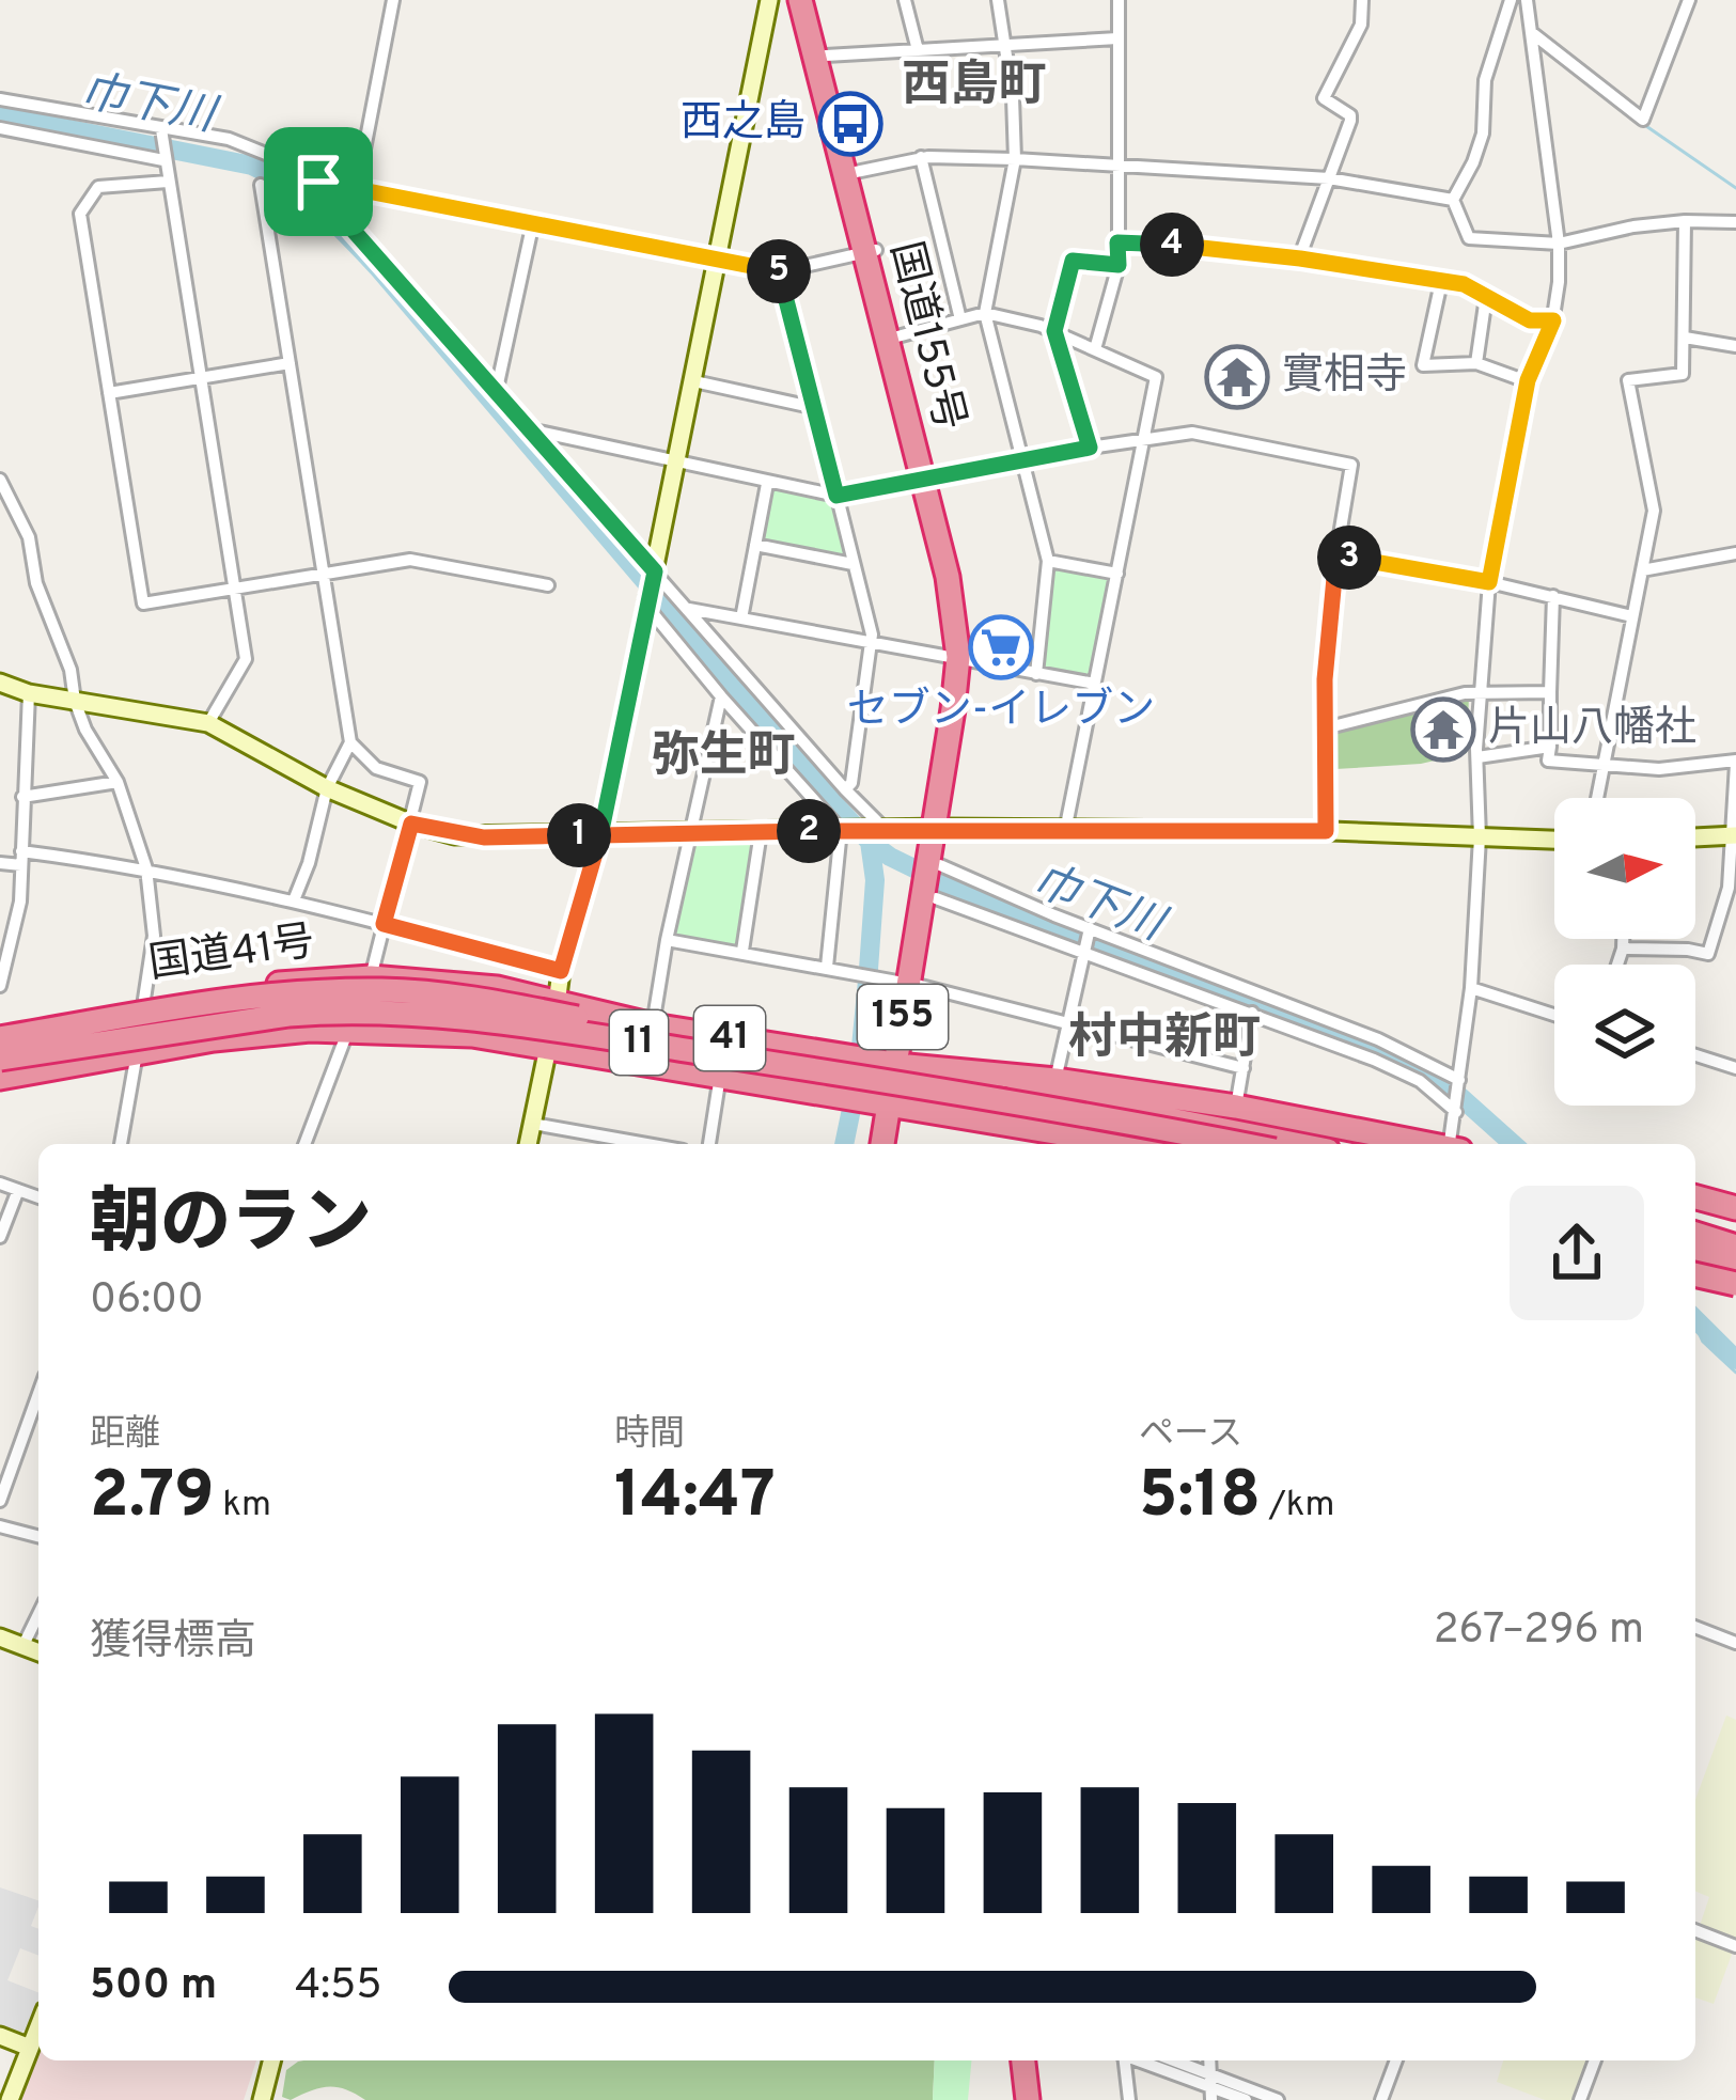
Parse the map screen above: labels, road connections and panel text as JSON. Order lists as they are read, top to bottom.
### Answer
{
  "streets": {
    "highway": [
      "国道155号",
      "国道41号",
      "155",
      "41",
      "11"
    ]
  },
  "crossings": [
    ["国道155号", "国道41号"],
    ["国道41号", "11"]
  ],
  "districts": ["西島町", "弥生町", "村中新町"],
  "water": ["巾下川"],
  "places": {
    "bus stop": ["西之島"],
    "temple": ["實相寺", "片山八幡社"],
    "supermarket": ["セブン-イレブン"]
  },
  "north": "right",
  "page": {
    "pins": [
      "4",
      "5",
      "3",
      "2",
      "1"
    ],
    "heading": ["朝のラン", "06:00"],
    "stats": [
      ["距離", "2.79 km"],
      ["時間", "14:47"],
      ["ペース", "5:18 /km"]
    ],
    "chart": ["獲得標高", "267–296 m"],
    "list": [
      {
        "name": "500 m",
        "note": "4:55"
      }
    ]
  }
}
